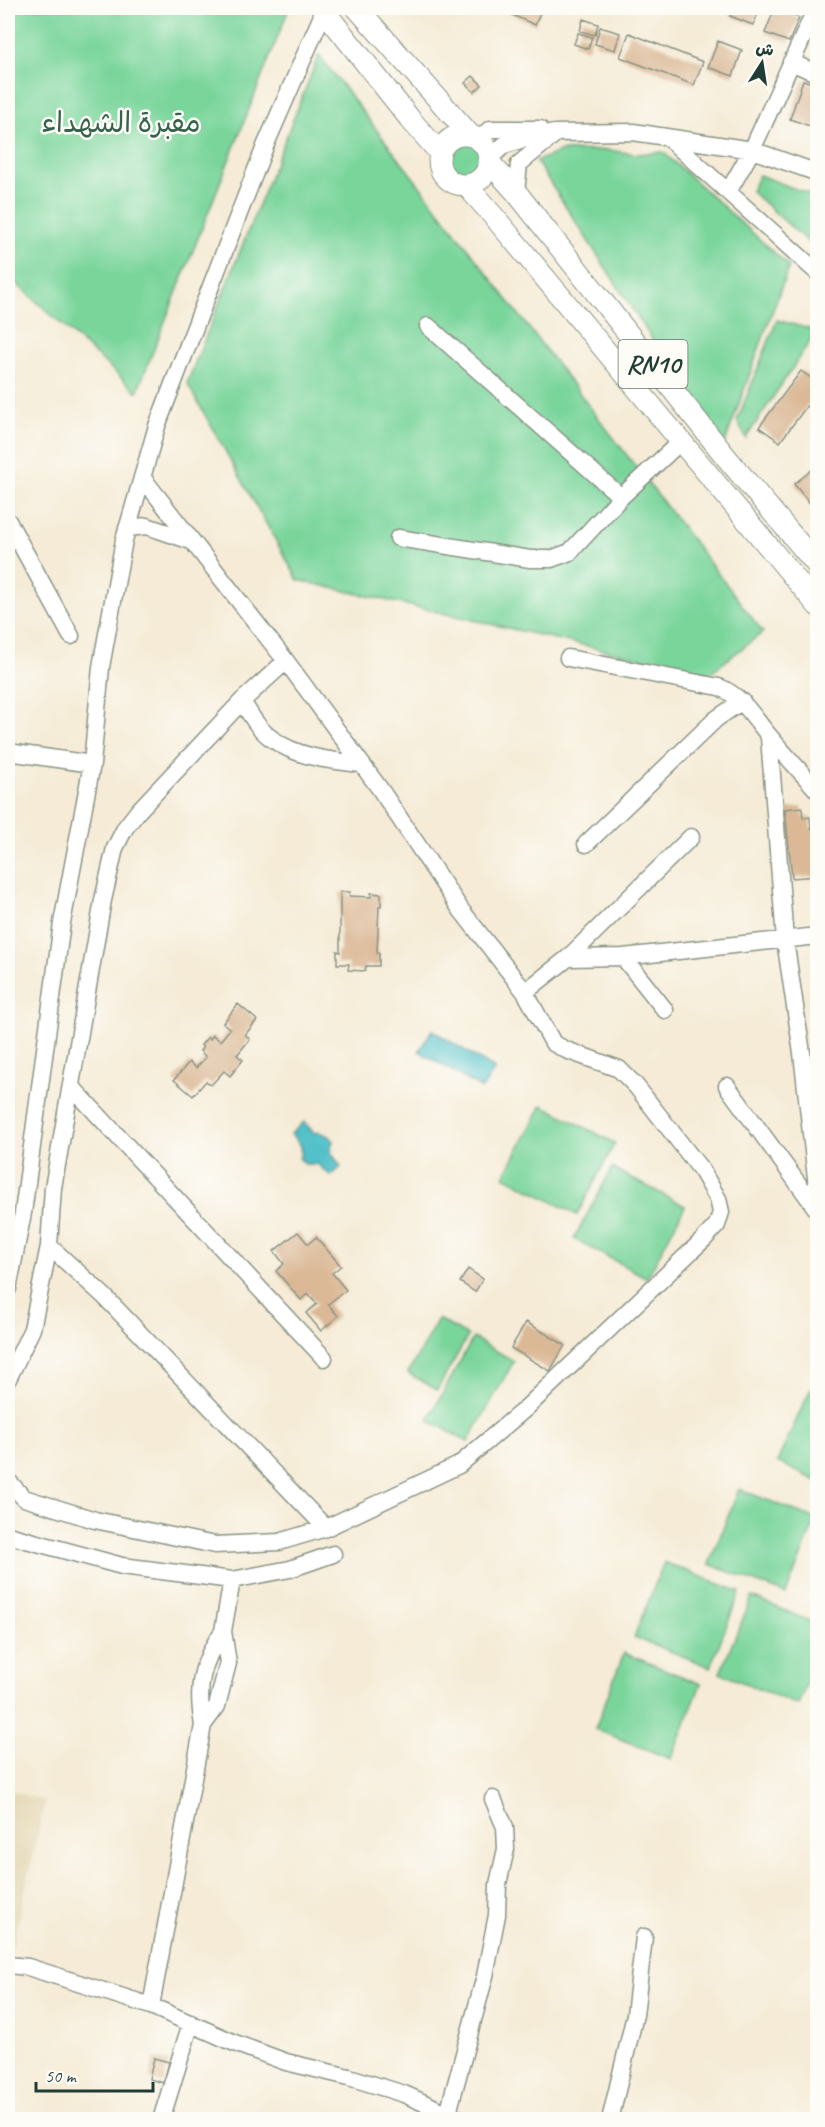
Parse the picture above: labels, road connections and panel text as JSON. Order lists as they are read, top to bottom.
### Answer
{
  "streets": {
    "main road": ["RN10"]
  },
  "parks": ["مقبرة الشهداء"],
  "scale_bar": "50 m",
  "north": "top"
}
